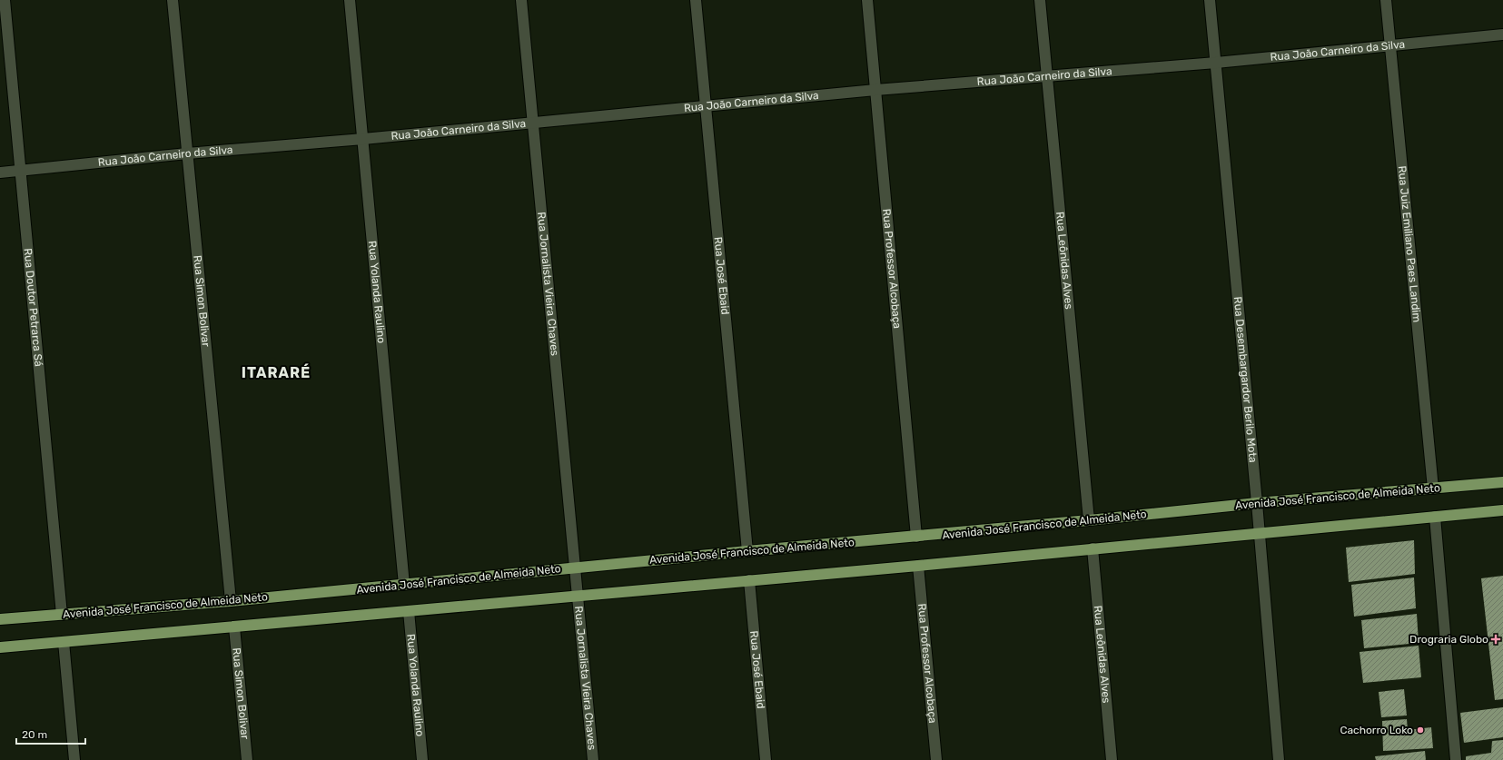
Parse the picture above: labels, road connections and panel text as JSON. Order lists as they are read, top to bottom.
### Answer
{
  "streets": {
    "main road": ["Avenida José Francisco de Almeida Neto"],
    "street": [
      "Rua João Carneiro da Silva",
      "Rua Juiz Emiliano Paes Landim",
      "Rua Leônidas Alves",
      "Rua Professor Alcobaça",
      "Rua José Ebaid",
      "Rua Jornalista Vieira Chaves",
      "Rua Yolanda Raulino",
      "Rua Simon Bolivar",
      "Rua Doutor Petrarca Sá",
      "Rua Desembargardor Berilo Mota"
    ]
  },
  "crossings": [
    ["Rua João Carneiro da Silva", "Rua Juiz Emiliano Paes Landim"],
    ["Rua João Carneiro da Silva", "Rua Leônidas Alves"],
    ["Rua João Carneiro da Silva", "Rua Professor Alcobaça"],
    ["Rua João Carneiro da Silva", "Rua José Ebaid"],
    ["Rua João Carneiro da Silva", "Rua Jornalista Vieira Chaves"],
    ["Rua João Carneiro da Silva", "Rua Yolanda Raulino"],
    ["Rua João Carneiro da Silva", "Rua Simon Bolivar"],
    ["Rua João Carneiro da Silva", "Rua Doutor Petrarca Sá"],
    ["Rua João Carneiro da Silva", "Rua Desembargardor Berilo Mota"],
    ["Rua Juiz Emiliano Paes Landim", "Avenida José Francisco de Almeida Neto"],
    ["Rua Leônidas Alves", "Avenida José Francisco de Almeida Neto"],
    ["Rua Professor Alcobaça", "Avenida José Francisco de Almeida Neto"],
    ["Rua José Ebaid", "Avenida José Francisco de Almeida Neto"],
    ["Rua Jornalista Vieira Chaves", "Avenida José Francisco de Almeida Neto"],
    ["Rua Yolanda Raulino", "Avenida José Francisco de Almeida Neto"],
    ["Rua Simon Bolivar", "Avenida José Francisco de Almeida Neto"],
    ["Rua Doutor Petrarca Sá", "Avenida José Francisco de Almeida Neto"],
    ["Rua Desembargardor Berilo Mota", "Avenida José Francisco de Almeida Neto"]
  ],
  "districts": ["ITARARÉ"],
  "places": {
    "health": ["Drograria Globo"],
    "other": ["Cachorro Loko"]
  },
  "scale_bar": "20 m"
}
